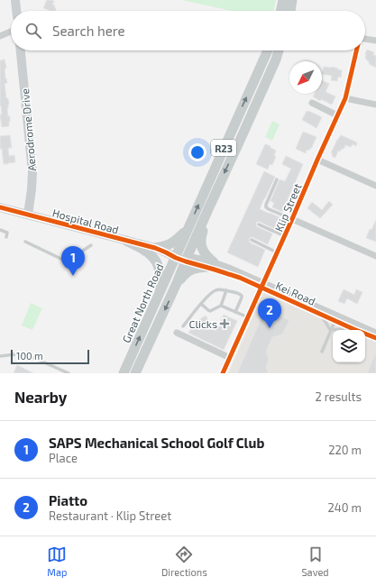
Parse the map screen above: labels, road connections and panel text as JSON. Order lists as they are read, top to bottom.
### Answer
{
  "streets": {
    "main road": ["R23", "Great North Road"],
    "street": [
      "Aerodrome Drive",
      "Klip Street",
      "Hospital Road",
      "Kei Road"
    ]
  },
  "crossings": [
    ["Aerodrome Drive", "Hospital Road"],
    ["Klip Street", "Kei Road"],
    ["Hospital Road", "Kei Road"],
    ["Hospital Road", "Great North Road"],
    ["Kei Road", "Great North Road"]
  ],
  "places": {
    "health": ["Clicks"]
  },
  "scale_bar": "100 m",
  "north": "bottom left",
  "page": {
    "search": "Search here",
    "pins": ["1", "2"],
    "scale": "100 m",
    "heading": ["Nearby", "2 results"],
    "list": [
      {
        "mark": "1",
        "name": "SAPS Mechanical School Golf Club",
        "note": "Place",
        "value": "220 m"
      },
      {
        "mark": "2",
        "name": "Piatto",
        "note": "Restaurant · Klip Street",
        "value": "240 m"
      }
    ],
    "nav": ["Map", "Directions", "Saved"]
  }
}
